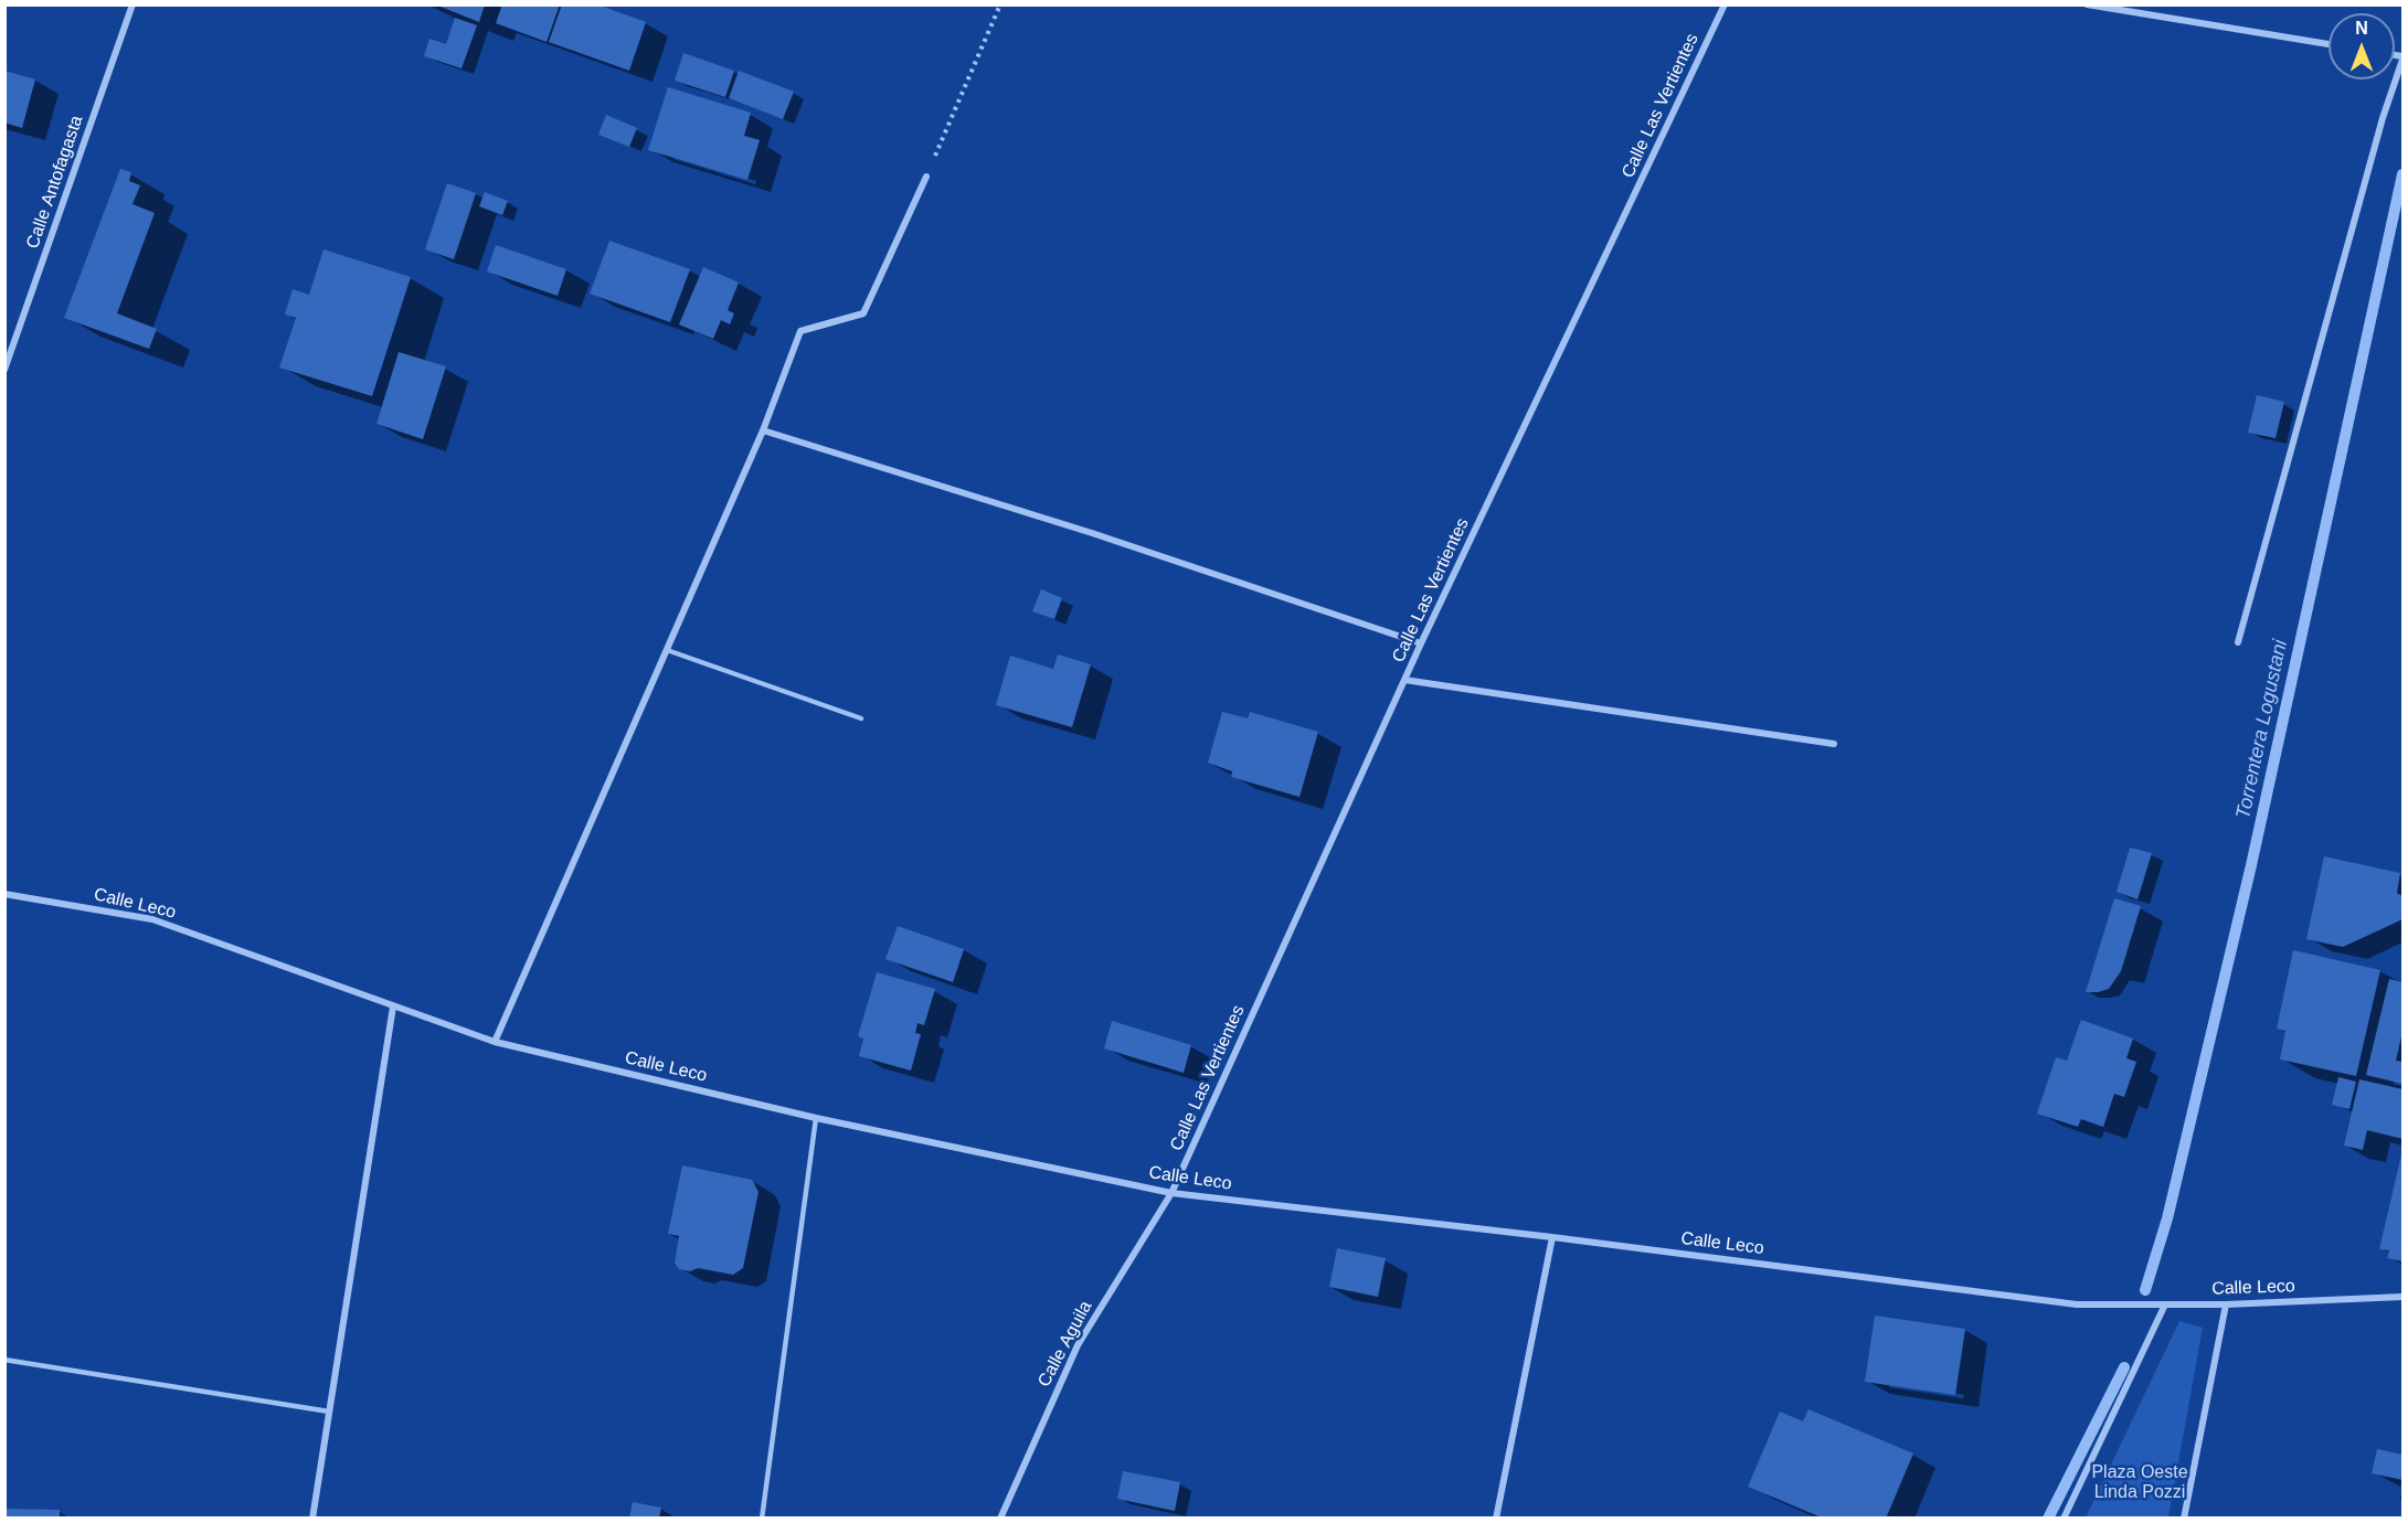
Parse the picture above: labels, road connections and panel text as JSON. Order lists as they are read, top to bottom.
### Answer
{
  "streets": {
    "street": [
      "Calle Las Vertientes",
      "Calle Antofagasta",
      "Calle Leco",
      "Calle Aguila"
    ]
  },
  "crossings": [
    ["Calle Las Vertientes", "Calle Leco"],
    ["Calle Las Vertientes", "Calle Aguila"],
    ["Calle Leco", "Calle Aguila"]
  ],
  "water": ["Torrentera Logustani"],
  "parks": ["Plaza Oeste Linda Pozzi"],
  "north": "top"
}
